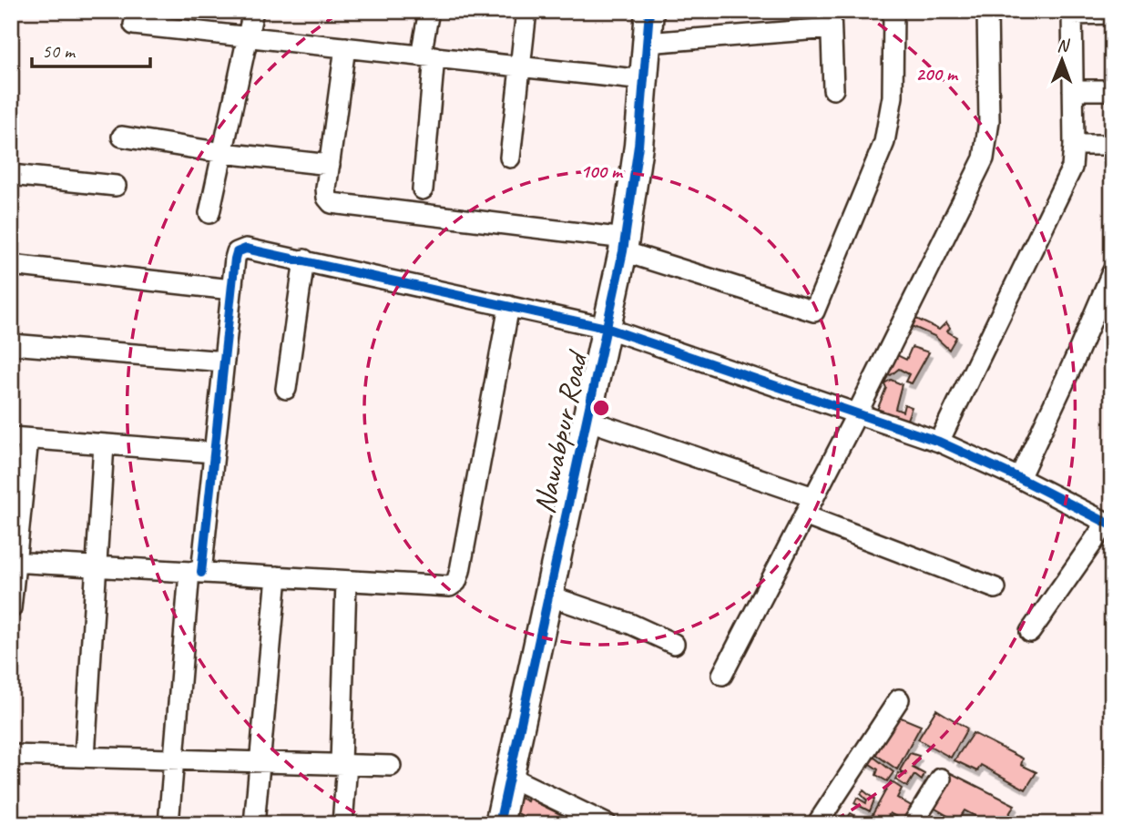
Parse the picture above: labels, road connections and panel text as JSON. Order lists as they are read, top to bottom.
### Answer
{
  "streets": {
    "street": ["Nawabpur Road"]
  },
  "scale_bar": "50 m",
  "north": "top",
  "rings": ["200 m", "100 m"]
}
